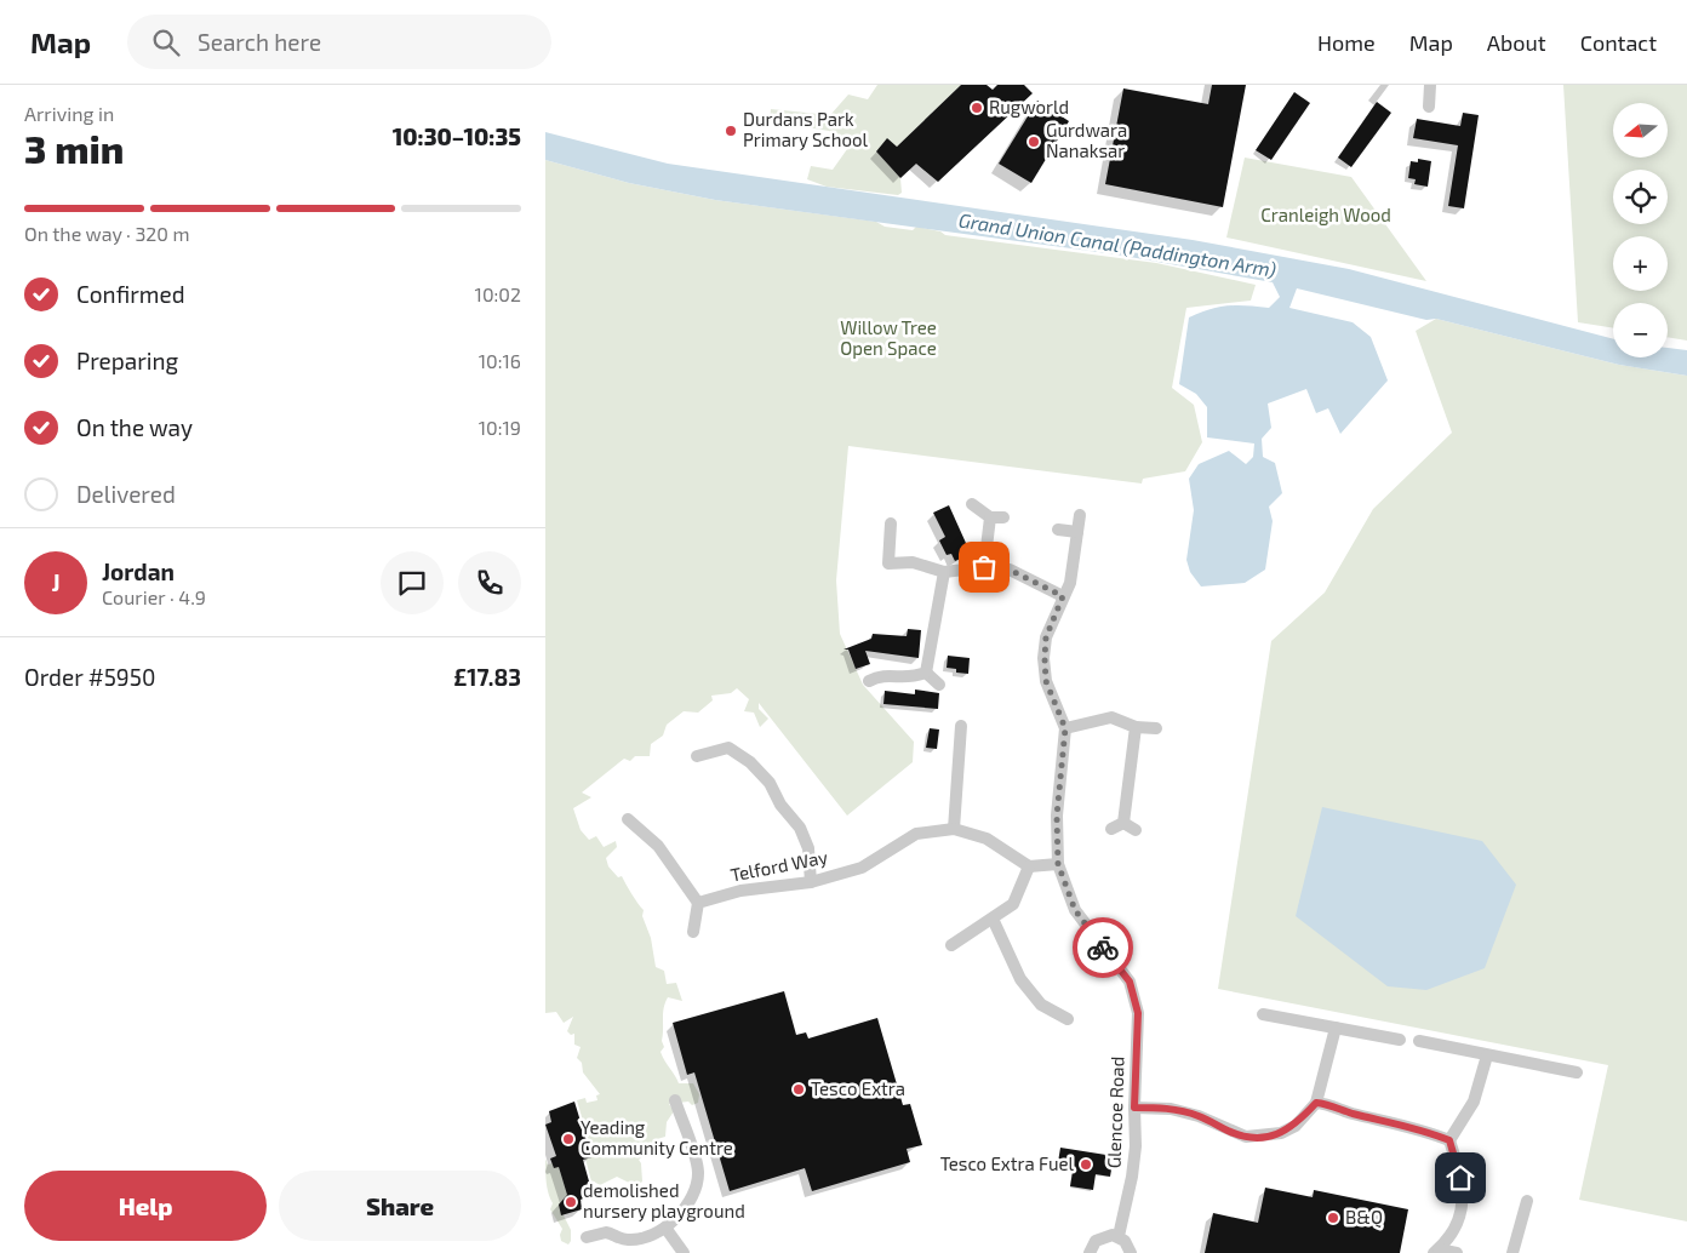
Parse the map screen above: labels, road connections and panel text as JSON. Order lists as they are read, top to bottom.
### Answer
{
  "streets": {
    "street": ["Telford Way", "Glencoe Road"]
  },
  "water": ["Grand Union Canal (Paddington Arm)"],
  "parks": ["Cranleigh Wood", "Willow Tree Open Space"],
  "places": [
    "Rugworld",
    "Durdans Park Primary School",
    "Gurdwara Nanaksar",
    "Tesco Extra",
    "Yeading Community Centre",
    "Tesco Extra Fuel",
    "demolished nursery playground",
    "B&Q"
  ],
  "north": "left",
  "page": {
    "header": "Map",
    "search": "Search here",
    "nav": [
      "Home",
      "Map",
      "About",
      "Contact"
    ],
    "heading": ["3 min", "Arriving in", "10:30–10:35"],
    "panel": [
      "Jordan",
      "Courier · 4.9",
      "Order #5950",
      "£17.83"
    ],
    "map_buttons": ["+", "−"],
    "bar": "On the way · 320 m",
    "list": [
      ["Confirmed", "10:02"],
      ["Preparing", "10:16"],
      ["On the way", "10:19"],
      "Delivered"
    ],
    "round": "J",
    "buttons": ["Help", "Share"]
  }
}
